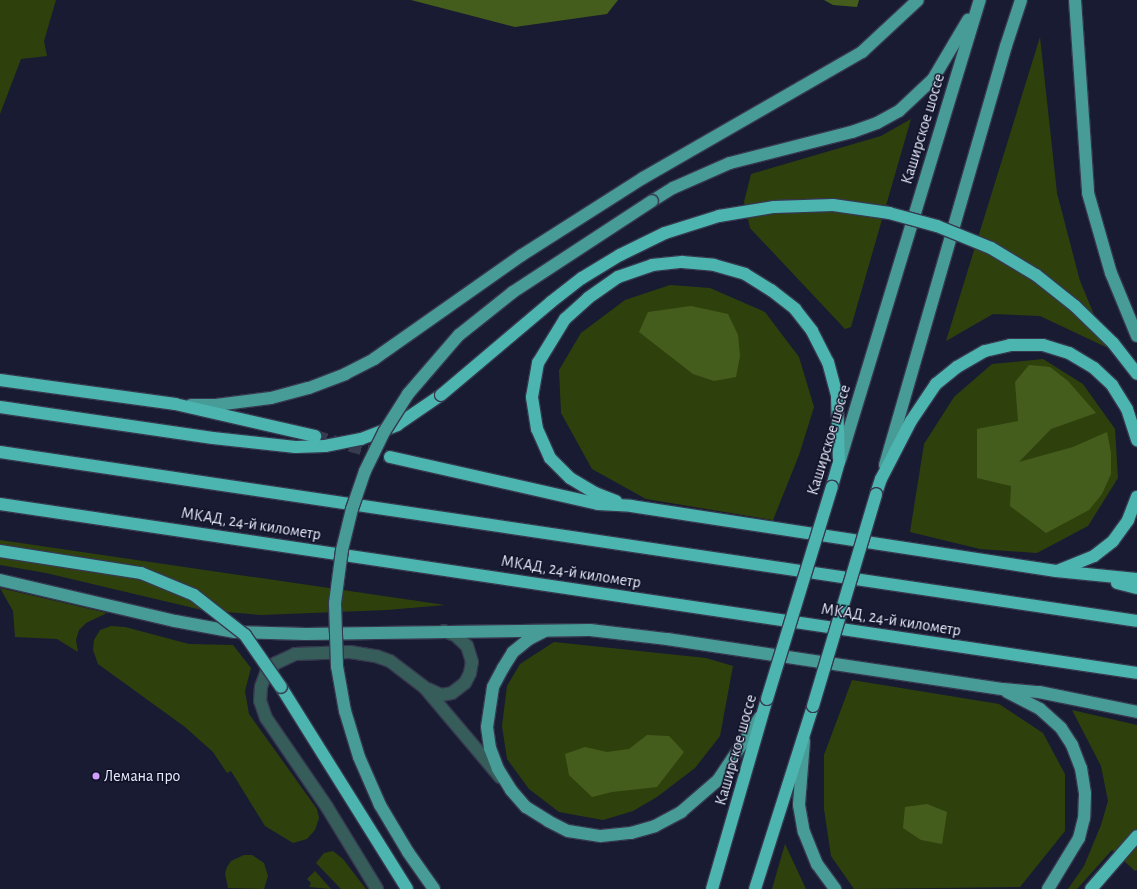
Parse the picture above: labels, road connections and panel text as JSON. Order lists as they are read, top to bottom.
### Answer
{
  "streets": {
    "highway": ["Каширское шоссе", "МКАД, 24-й километр"]
  },
  "places": ["Лемана про"]
}
